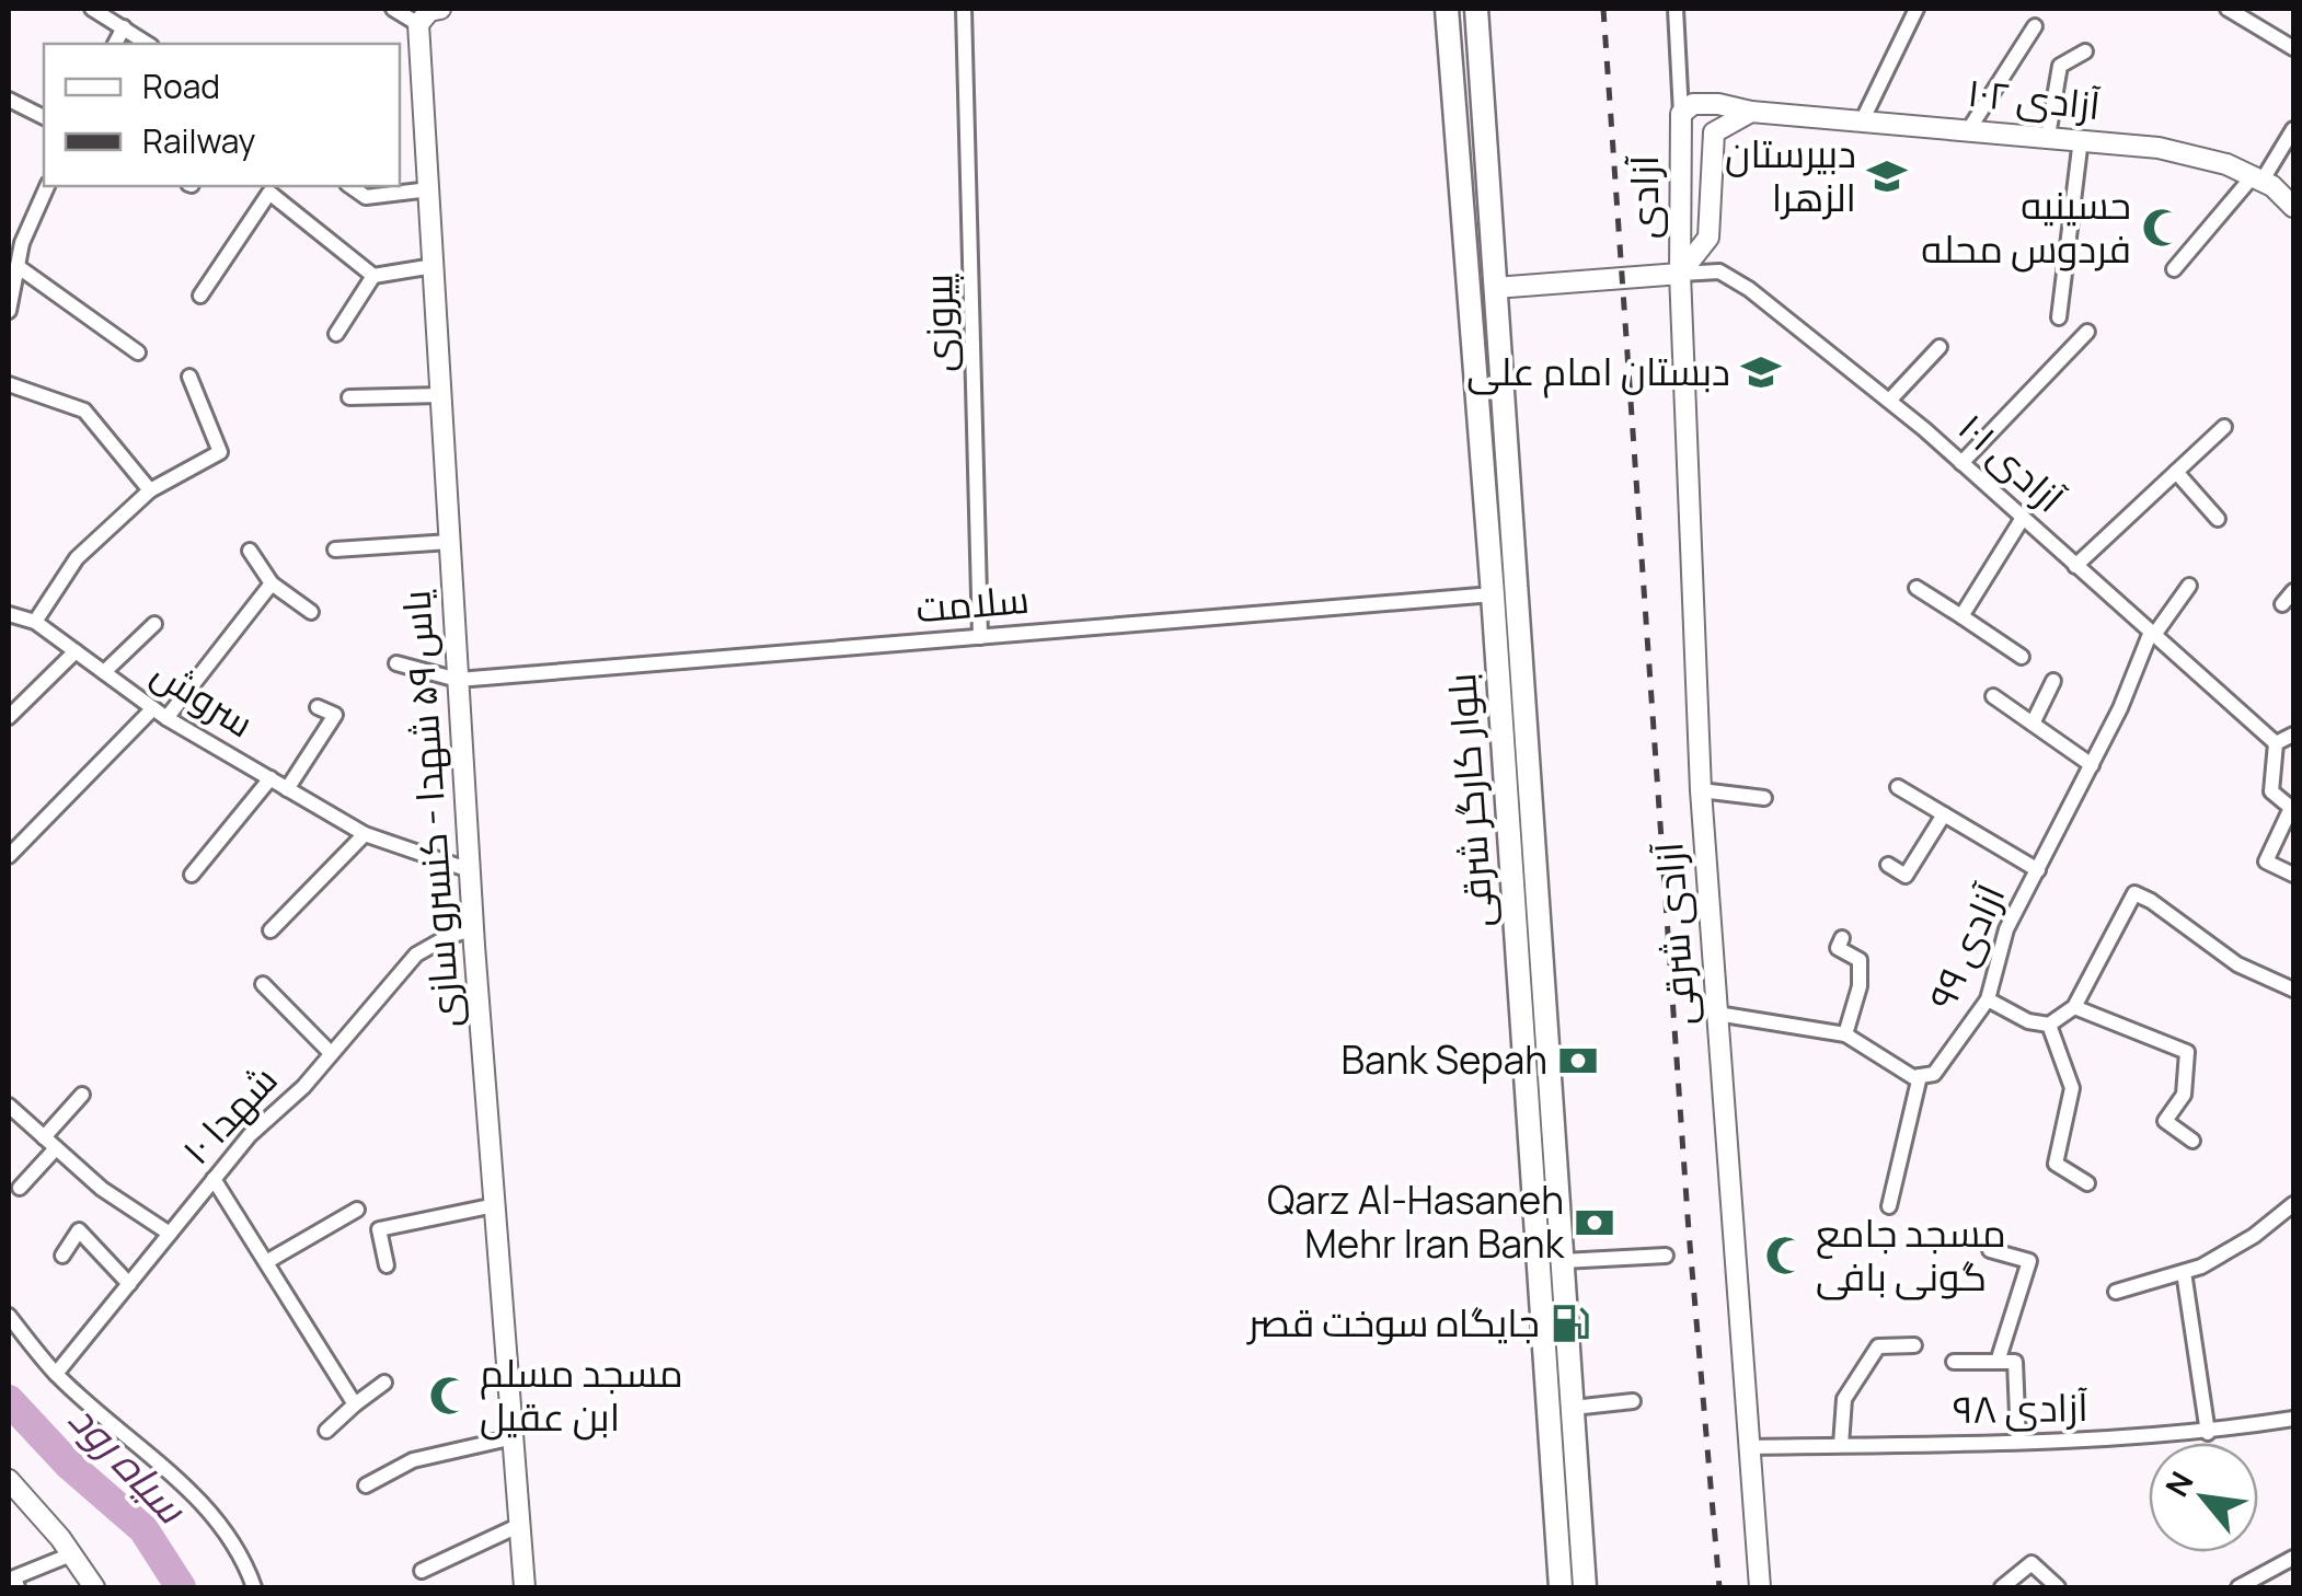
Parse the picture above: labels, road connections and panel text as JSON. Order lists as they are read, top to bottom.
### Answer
{
  "streets": {
    "main road": ["بلوار کارگر شرقی"],
    "street": [
      "آزادی ۱۰۲",
      "آزادی",
      "پیروزی",
      "آزادی ۱۰۱",
      "سلامت",
      "سروش",
      "یاس ۵۹ شهدا - کنسرو سازی",
      "آزادی شرقی",
      "آزادی ٩٩",
      "شهدا ۱۰",
      "آزادی ۹۸"
    ]
  },
  "crossings": [
    ["آزادی ۱۰۲", "آزادی"],
    ["آزادی", "آزادی ۱۰۱"],
    ["آزادی", "آزادی شرقی"],
    ["پیروزی", "سلامت"],
    ["آزادی ۱۰۱", "آزادی شرقی"],
    ["آزادی ۱۰۱", "آزادی ٩٩"],
    ["سلامت", "بلوار کارگر شرقی"],
    ["سلامت", "یاس ۵۹ شهدا - کنسرو سازی"],
    ["سروش", "یاس ۵۹ شهدا - کنسرو سازی"],
    ["یاس ۵۹ شهدا - کنسرو سازی", "شهدا ۱۰"],
    ["آزادی شرقی", "آزادی ۹۸"]
  ],
  "water": ["سیاه رود"],
  "places": {
    "school or university": ["دبیرستان الزهرا", "دبستان امام علی"],
    "mosque": ["حسینیه فردوس محله", "مسجد جامع گونی بافی", "مسجد مسلم ابن عقیل"],
    "bank": ["Bank Sepah", "Qarz Al-Hasaneh Mehr Iran Bank"],
    "fuel station": ["جایگاه سوخت قصر"]
  },
  "legend": ["Road", "Railway"],
  "north": "top left"
}
